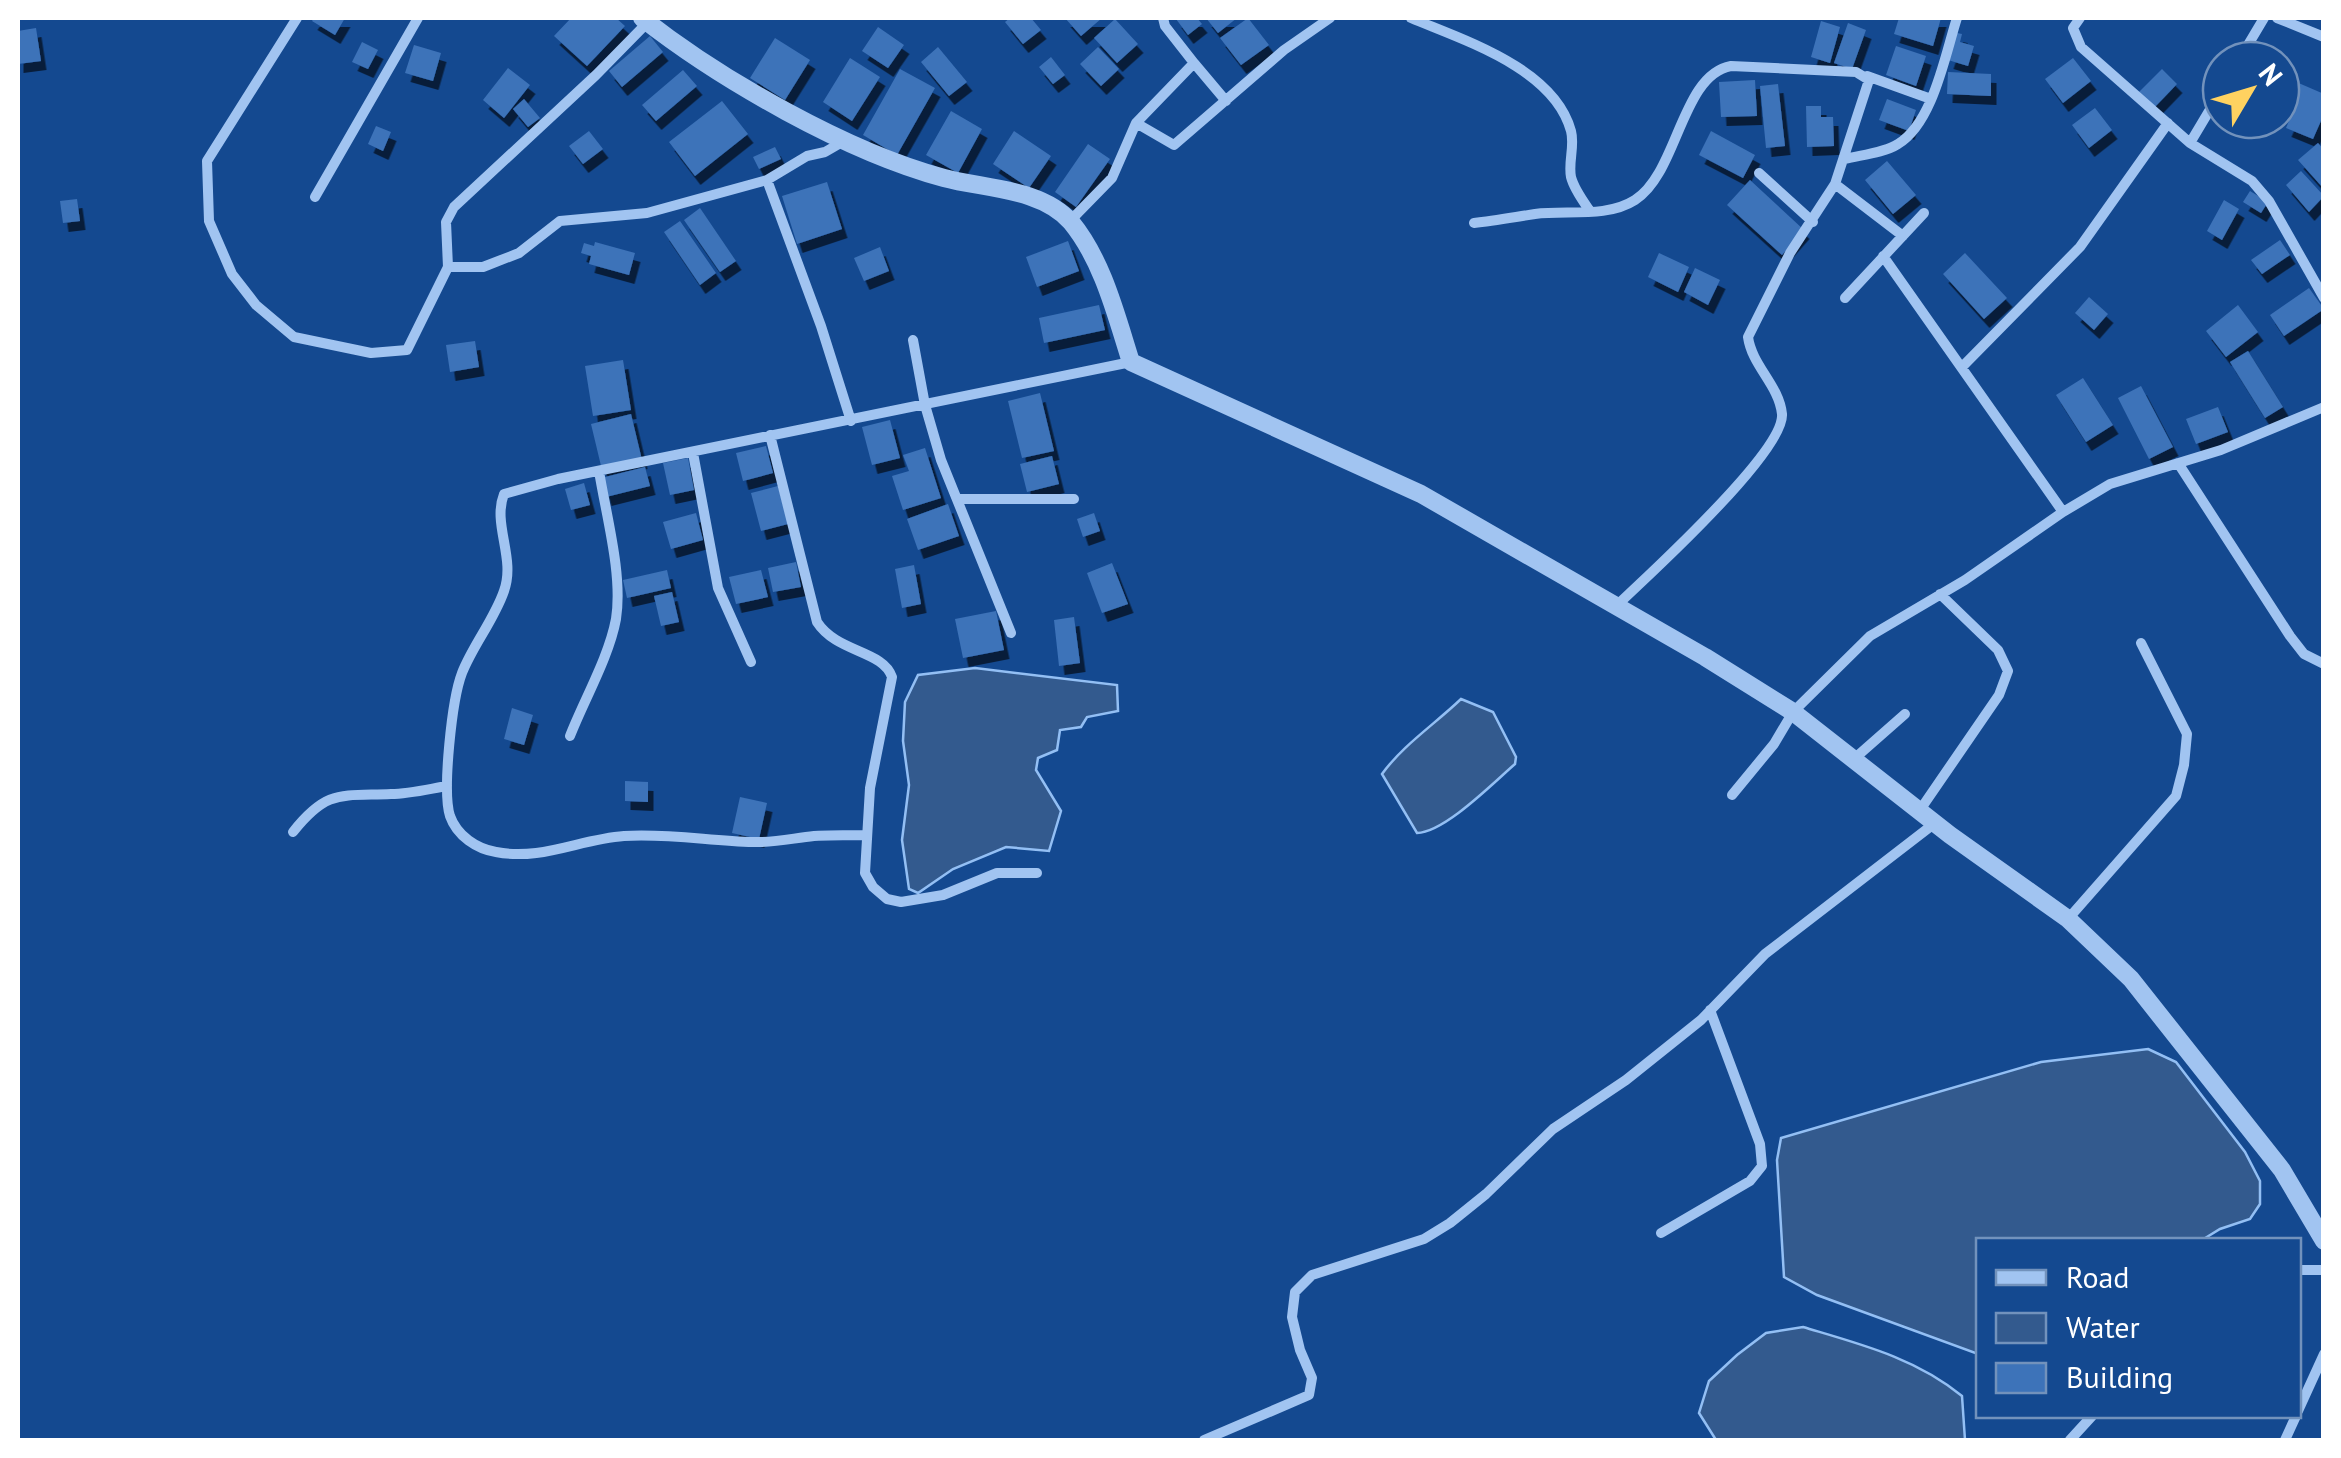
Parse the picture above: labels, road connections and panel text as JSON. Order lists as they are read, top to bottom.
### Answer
{
  "legend": ["Road", "Water", "Building"],
  "north": "top right"
}
